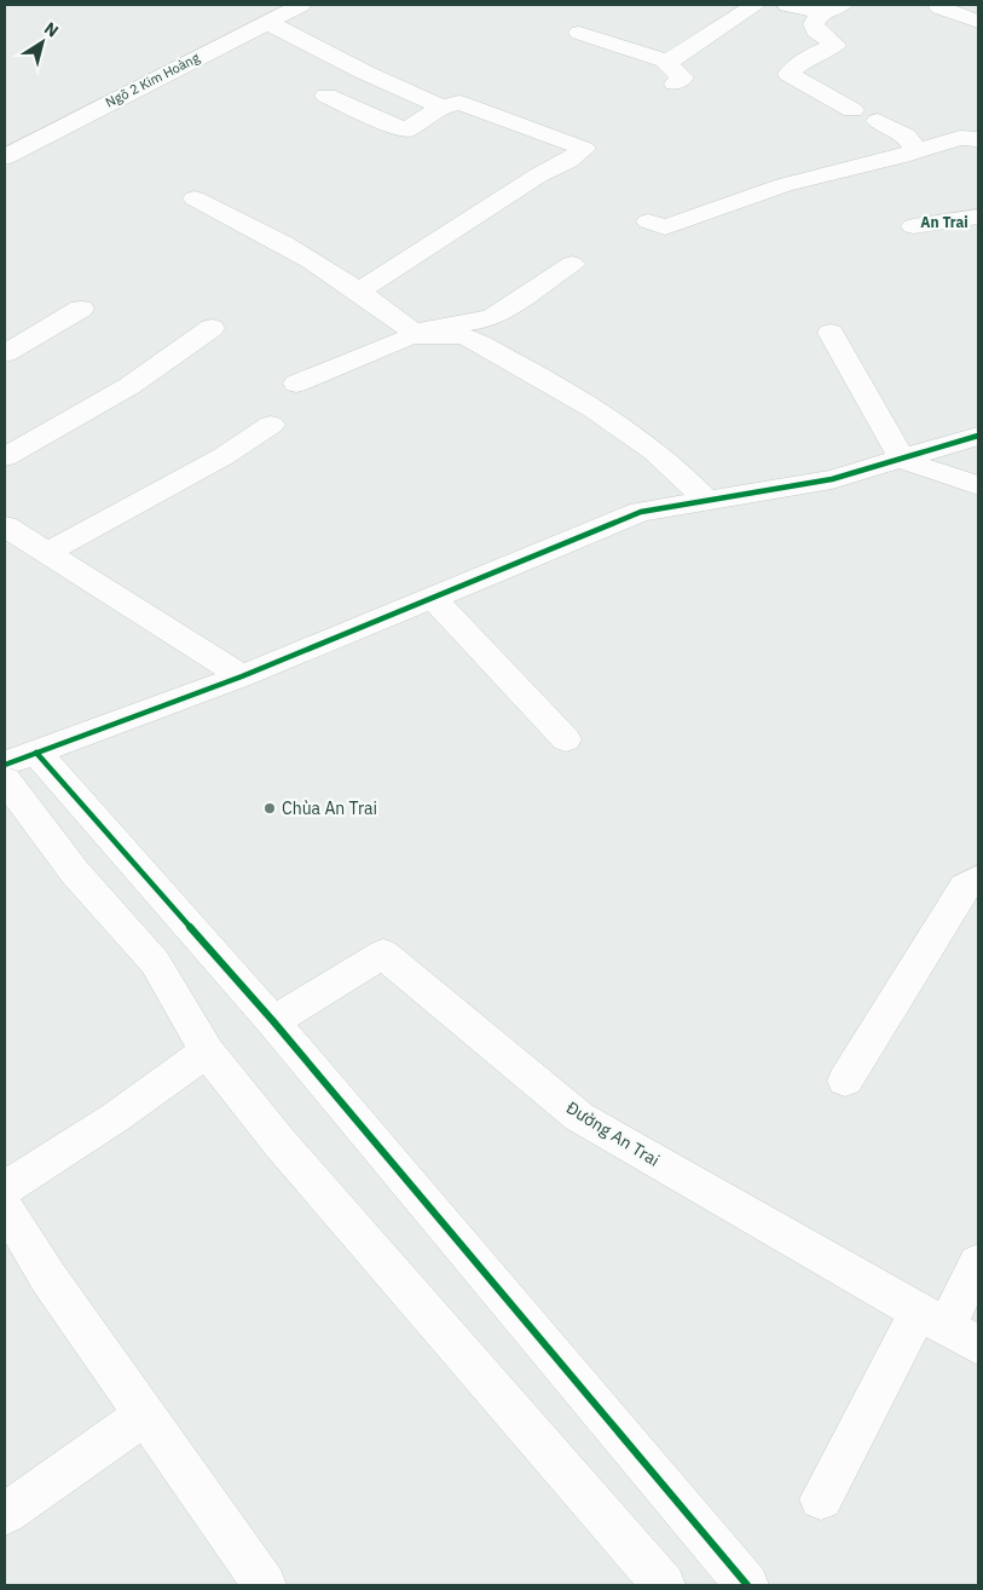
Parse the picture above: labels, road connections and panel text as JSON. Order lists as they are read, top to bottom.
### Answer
{
  "streets": {
    "street": ["Ngõ 2 Kim Hoàng", "Đường An Trai"]
  },
  "districts": ["An Trai"],
  "places": ["Chùa An Trai"],
  "north": "top right"
}
